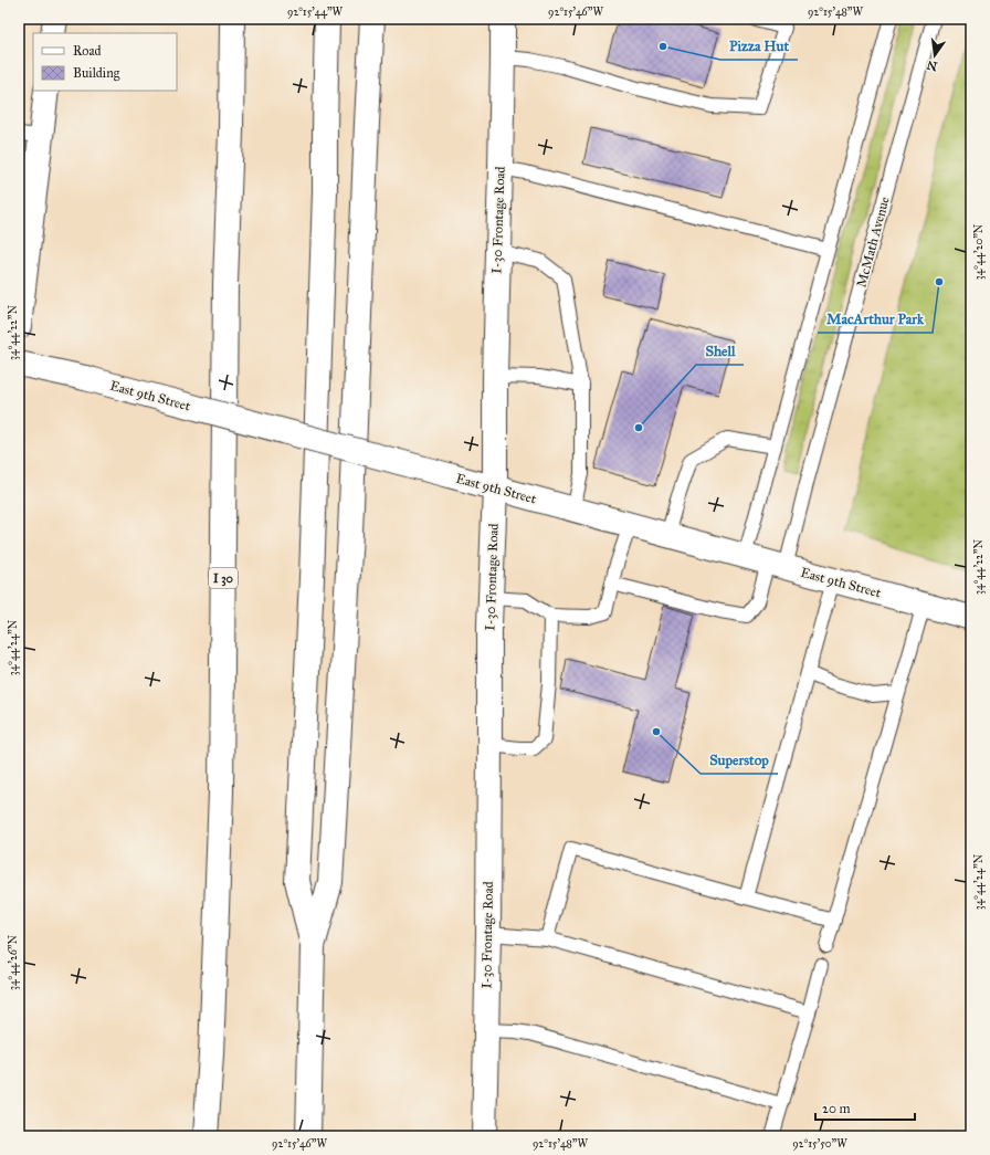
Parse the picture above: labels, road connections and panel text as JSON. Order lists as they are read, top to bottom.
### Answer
{
  "streets": {
    "main road": ["I-30 Frontage Road", "East 9th Street", "I 30"],
    "lane": ["McMath Avenue"]
  },
  "crossings": [
    ["I-30 Frontage Road", "East 9th Street"],
    ["McMath Avenue", "East 9th Street"]
  ],
  "places": [
    "Pizza Hut",
    "MacArthur Park",
    "Shell",
    "Superstop"
  ],
  "legend": ["Road", "Building"],
  "scale_bar": "20 m",
  "north": "bottom",
  "coordinates": [
    "92°15'44\"W",
    "92°15'46\"W",
    "92°15'48\"W",
    "34°44'20\"N",
    "34°44'22\"N",
    "34°44'24\"N",
    "34°44'26\"N",
    "92°15'50\"W"
  ]
}
